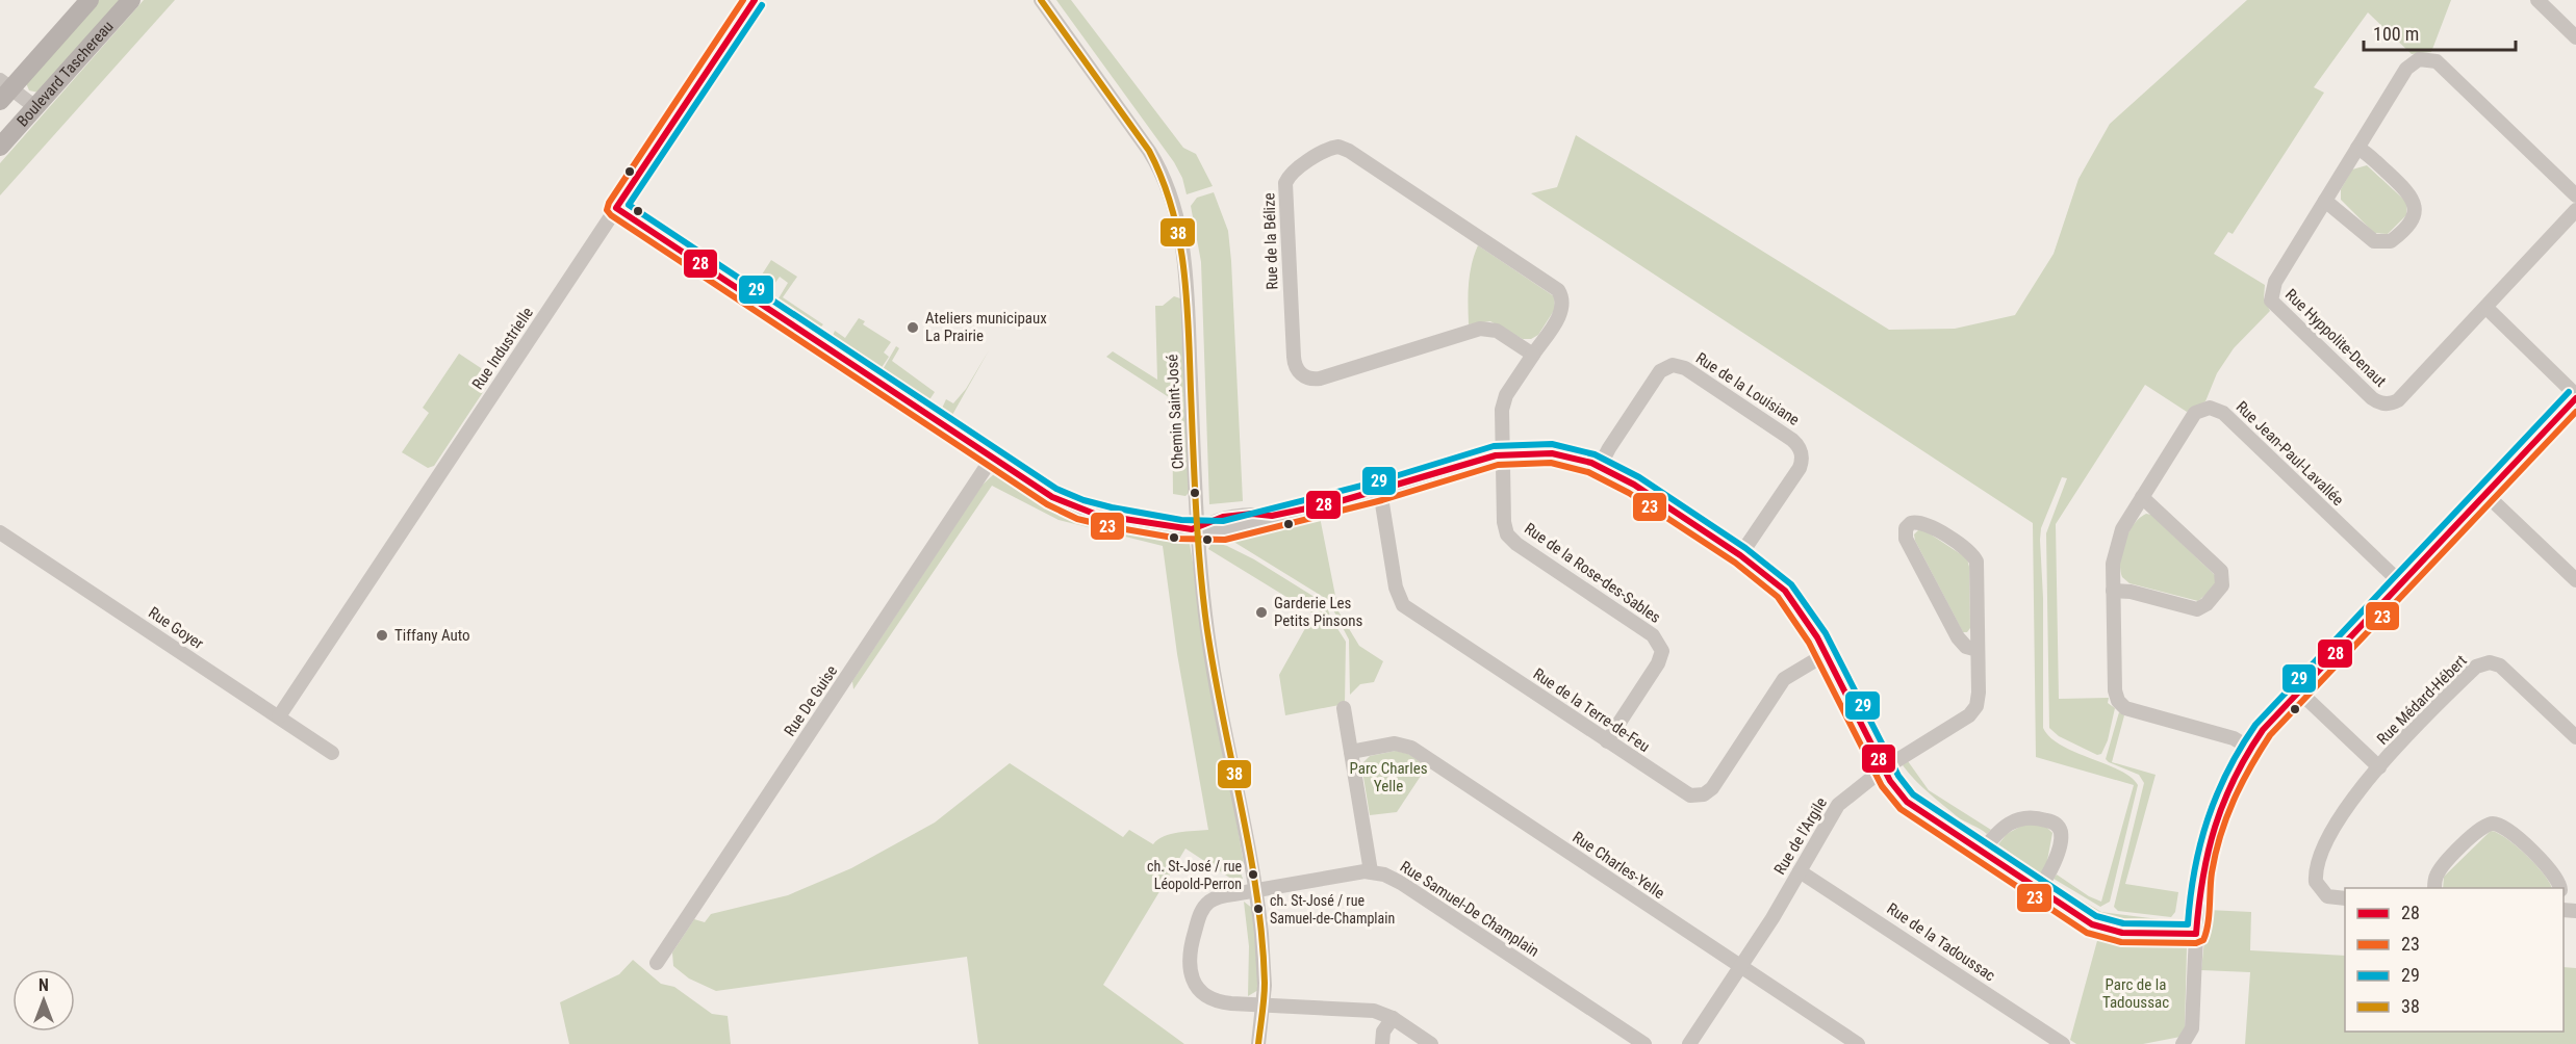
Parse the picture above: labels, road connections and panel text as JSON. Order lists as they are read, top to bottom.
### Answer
{
  "streets": {
    "main road": ["Boulevard Taschereau"],
    "street": [
      "Rue de la Bélize",
      "Rue Hyppolite-Denaut",
      "Rue Industrielle",
      "Rue de la Louisiane",
      "Chemin Saint-José",
      "Rue Jean-Paul-Lavallée",
      "Rue de la Rose-des-Sables",
      "Rue Goyer",
      "Rue Médard-Hébert",
      "Rue De Guise",
      "Rue de la Terre-de-Feu",
      "Rue de l'Argile",
      "Rue Charles-Yelle",
      "Rue Samuel-De Champlain",
      "Rue de la Tadoussac"
    ]
  },
  "crossings": [
    ["Rue de la Bélize", "Rue de la Rose-des-Sables"],
    ["Rue Industrielle", "Rue Goyer"],
    ["Chemin Saint-José", "Rue Samuel-De Champlain"],
    ["Rue de la Rose-des-Sables", "Rue de la Terre-de-Feu"],
    ["Rue de l'Argile", "Rue Charles-Yelle"],
    ["Rue de l'Argile", "Rue de la Tadoussac"]
  ],
  "parks": ["Parc Charles Yelle", "Parc de la Tadoussac"],
  "places": [
    "Ateliers municipaux La Prairie",
    "Garderie Les Petits Pinsons",
    "Tiffany Auto",
    "ch. St-José / rue Léopold-Perron",
    "ch. St-José / rue Samuel-de-Champlain"
  ],
  "lines": [
    "transit line 28",
    "transit line 23",
    "transit line 38",
    "transit line 29"
  ],
  "legend": [
    "28",
    "23",
    "29",
    "38"
  ],
  "scale_bar": "100 m",
  "north": "top"
}
